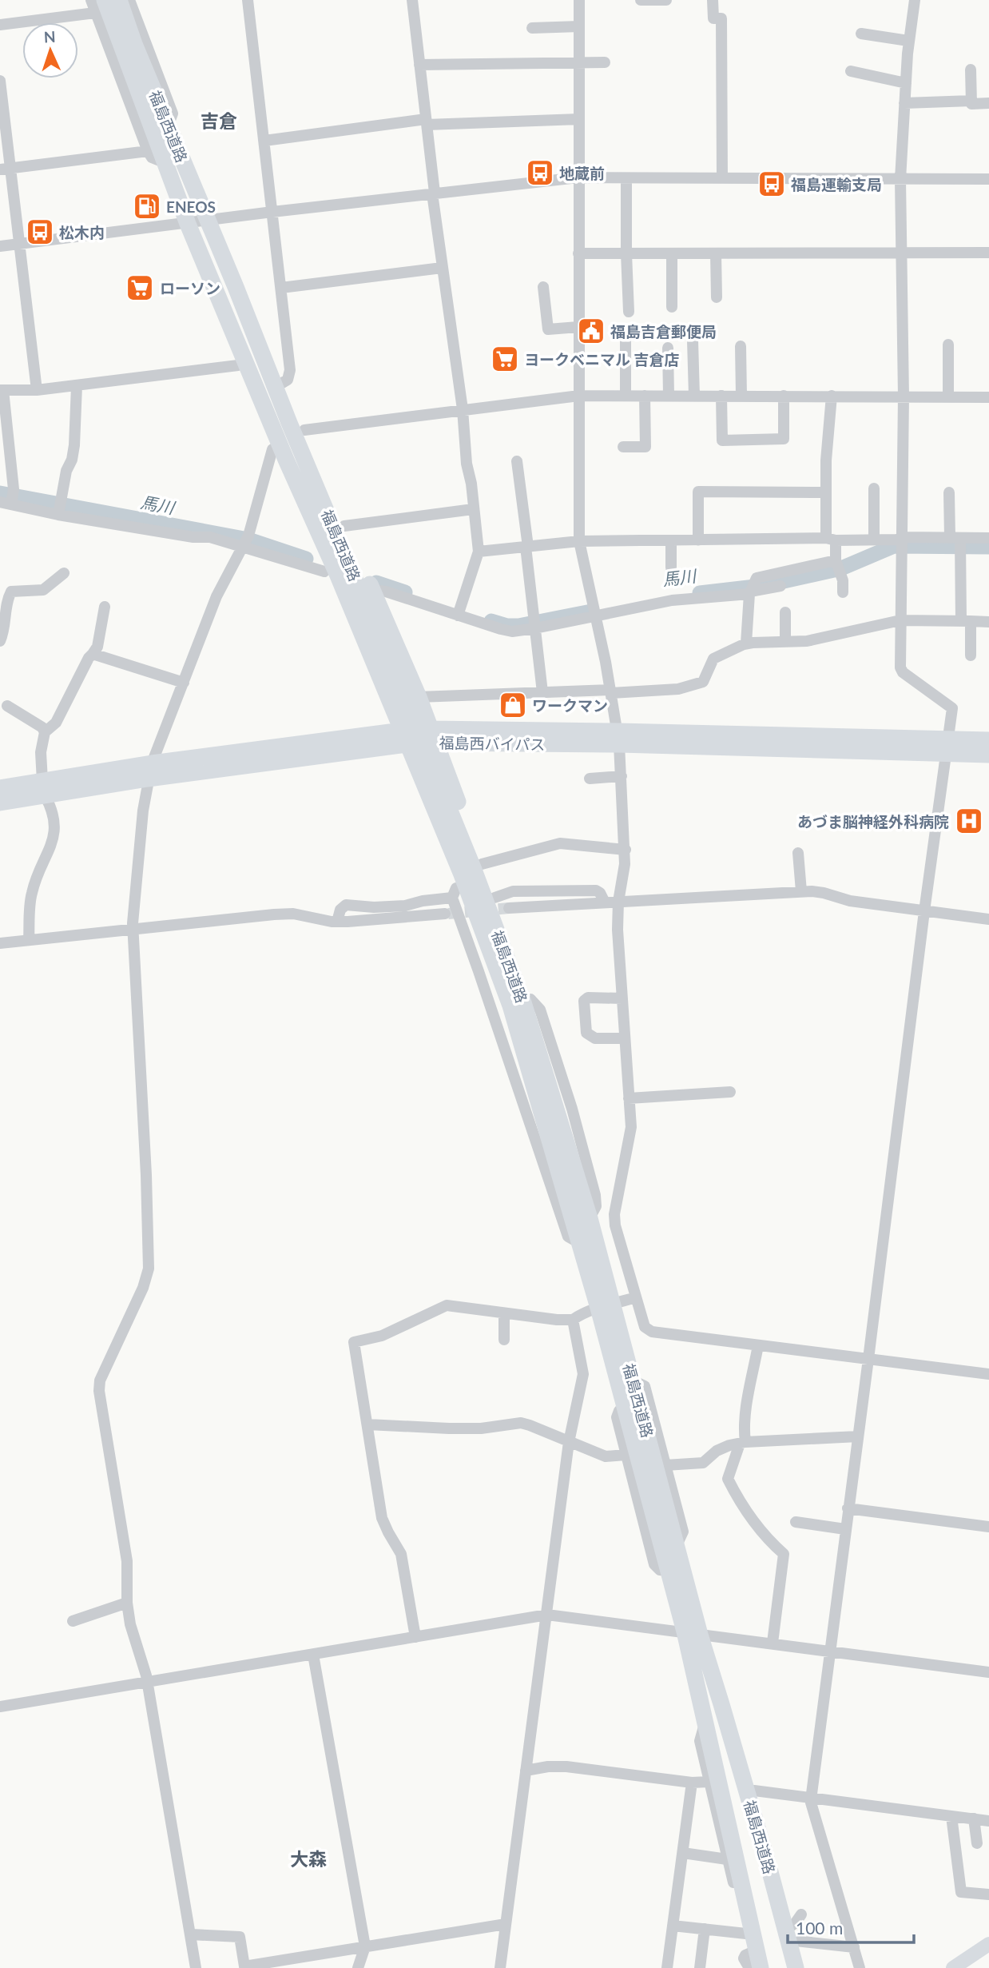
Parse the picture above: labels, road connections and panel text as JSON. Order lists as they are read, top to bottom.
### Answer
{
  "streets": {
    "highway": ["福島西道路", "福島西バイパス"]
  },
  "districts": ["吉倉", "大森"],
  "water": ["馬川"],
  "places": {
    "bus stop": ["地蔵前", "福島運輸支局", "松木内"],
    "fuel station": ["ENEOS"],
    "supermarket": ["ローソン", "ヨークベニマル 吉倉店"],
    "public building": ["福島吉倉郵便局"],
    "shop": ["ワークマン"],
    "hospital": ["あづま脳神経外科病院"]
  },
  "scale_bar": "100 m",
  "north": "top"
}
